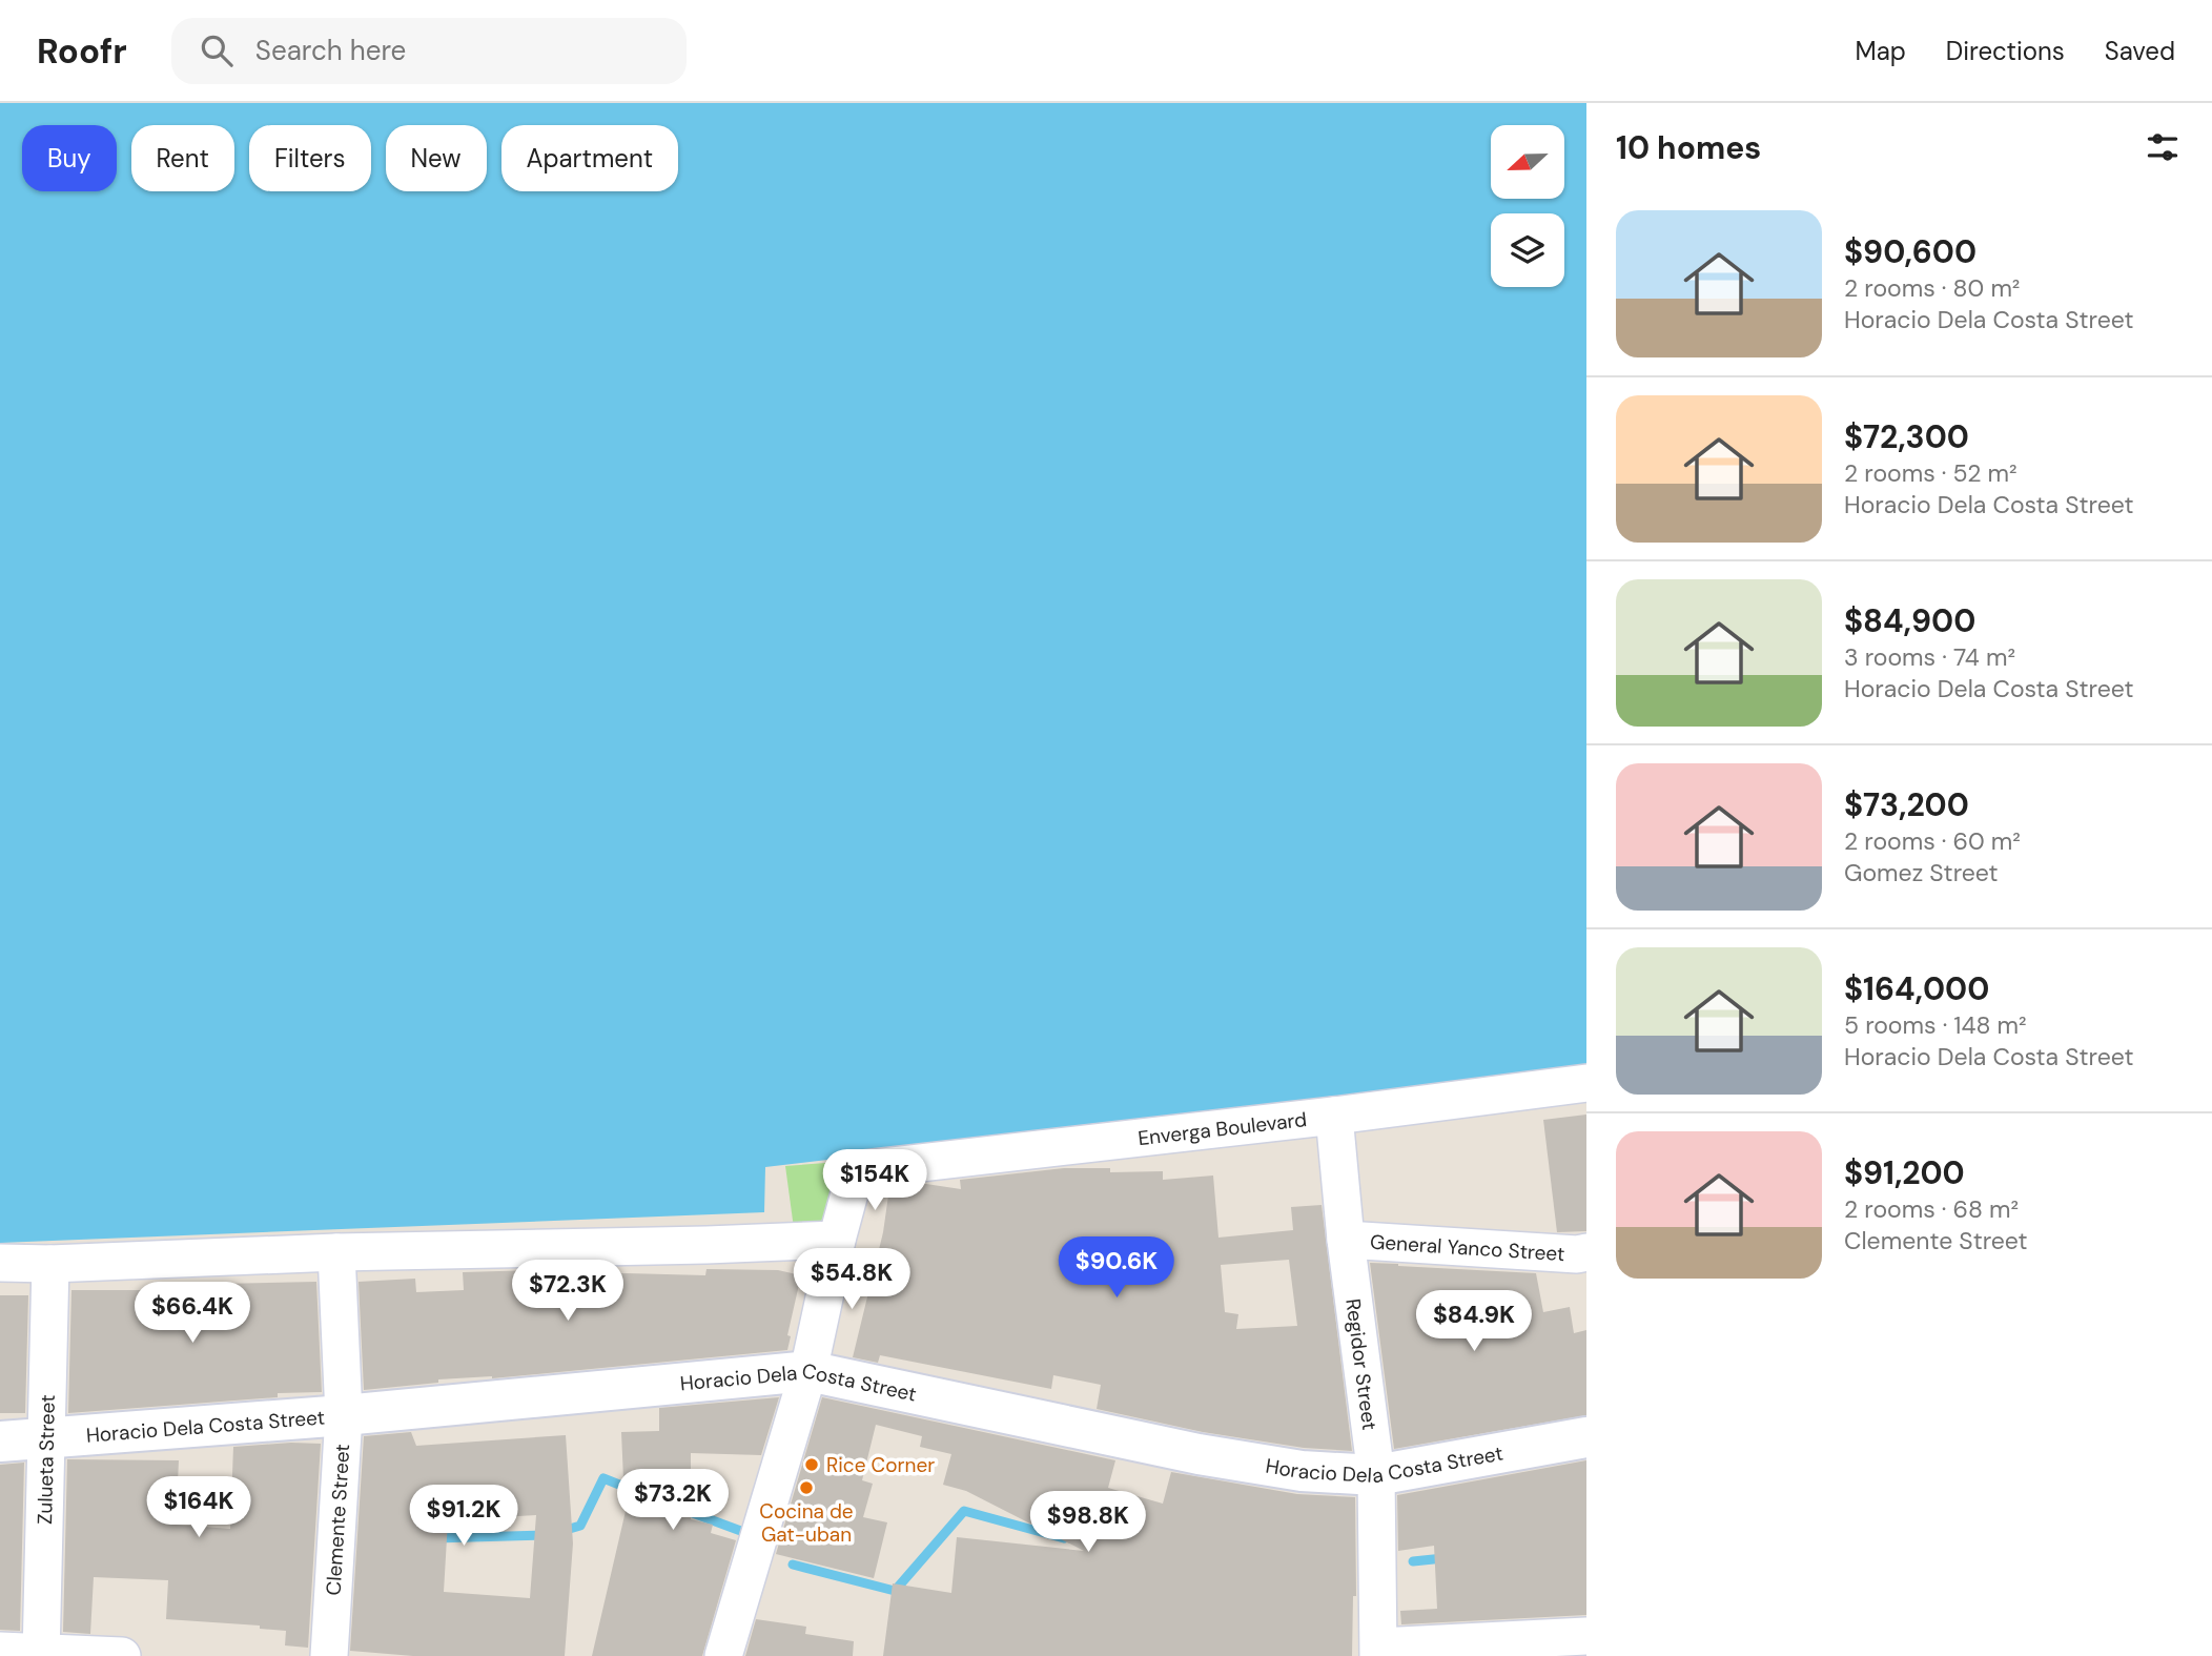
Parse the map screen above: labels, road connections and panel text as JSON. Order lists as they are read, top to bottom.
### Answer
{
  "streets": {
    "street": [
      "Enverga Boulevard",
      "General Yanco Street",
      "Regidor Street",
      "Horacio Dela Costa Street",
      "Zulueta Street",
      "Clemente Street"
    ]
  },
  "crossings": [
    ["Enverga Boulevard", "Regidor Street"],
    ["General Yanco Street", "Regidor Street"],
    ["Regidor Street", "Horacio Dela Costa Street"],
    ["Horacio Dela Costa Street", "Zulueta Street"],
    ["Horacio Dela Costa Street", "Clemente Street"]
  ],
  "places": ["Rice Corner", "Cocina de Gat-uban"],
  "north": "left",
  "page": {
    "header": "Roofr",
    "search": "Search here",
    "nav": ["Map", "Directions", "Saved"],
    "heading": "10 homes",
    "chip": [
      "Buy",
      "Rent",
      "Filters",
      "New",
      "Apartment"
    ],
    "list": [
      {
        "name": "$90,600",
        "note": "2 rooms · 80 m² · Horacio Dela Costa Street"
      },
      {
        "name": "$72,300",
        "note": "2 rooms · 52 m² · Horacio Dela Costa Street"
      },
      {
        "name": "$84,900",
        "note": "3 rooms · 74 m² · Horacio Dela Costa Street"
      },
      {
        "name": "$73,200",
        "note": "2 rooms · 60 m² · Gomez Street"
      },
      {
        "name": "$164,000",
        "note": "5 rooms · 148 m² · Horacio Dela Costa Street"
      },
      {
        "name": "$91,200",
        "note": "2 rooms · 68 m² · Clemente Street"
      }
    ],
    "price": [
      "$154K",
      "$90.6K",
      "$54.8K",
      "$72.3K",
      "$66.4K",
      "$84.9K",
      "$73.2K",
      "$164K",
      "$91.2K",
      "$98.8K"
    ]
  }
}
